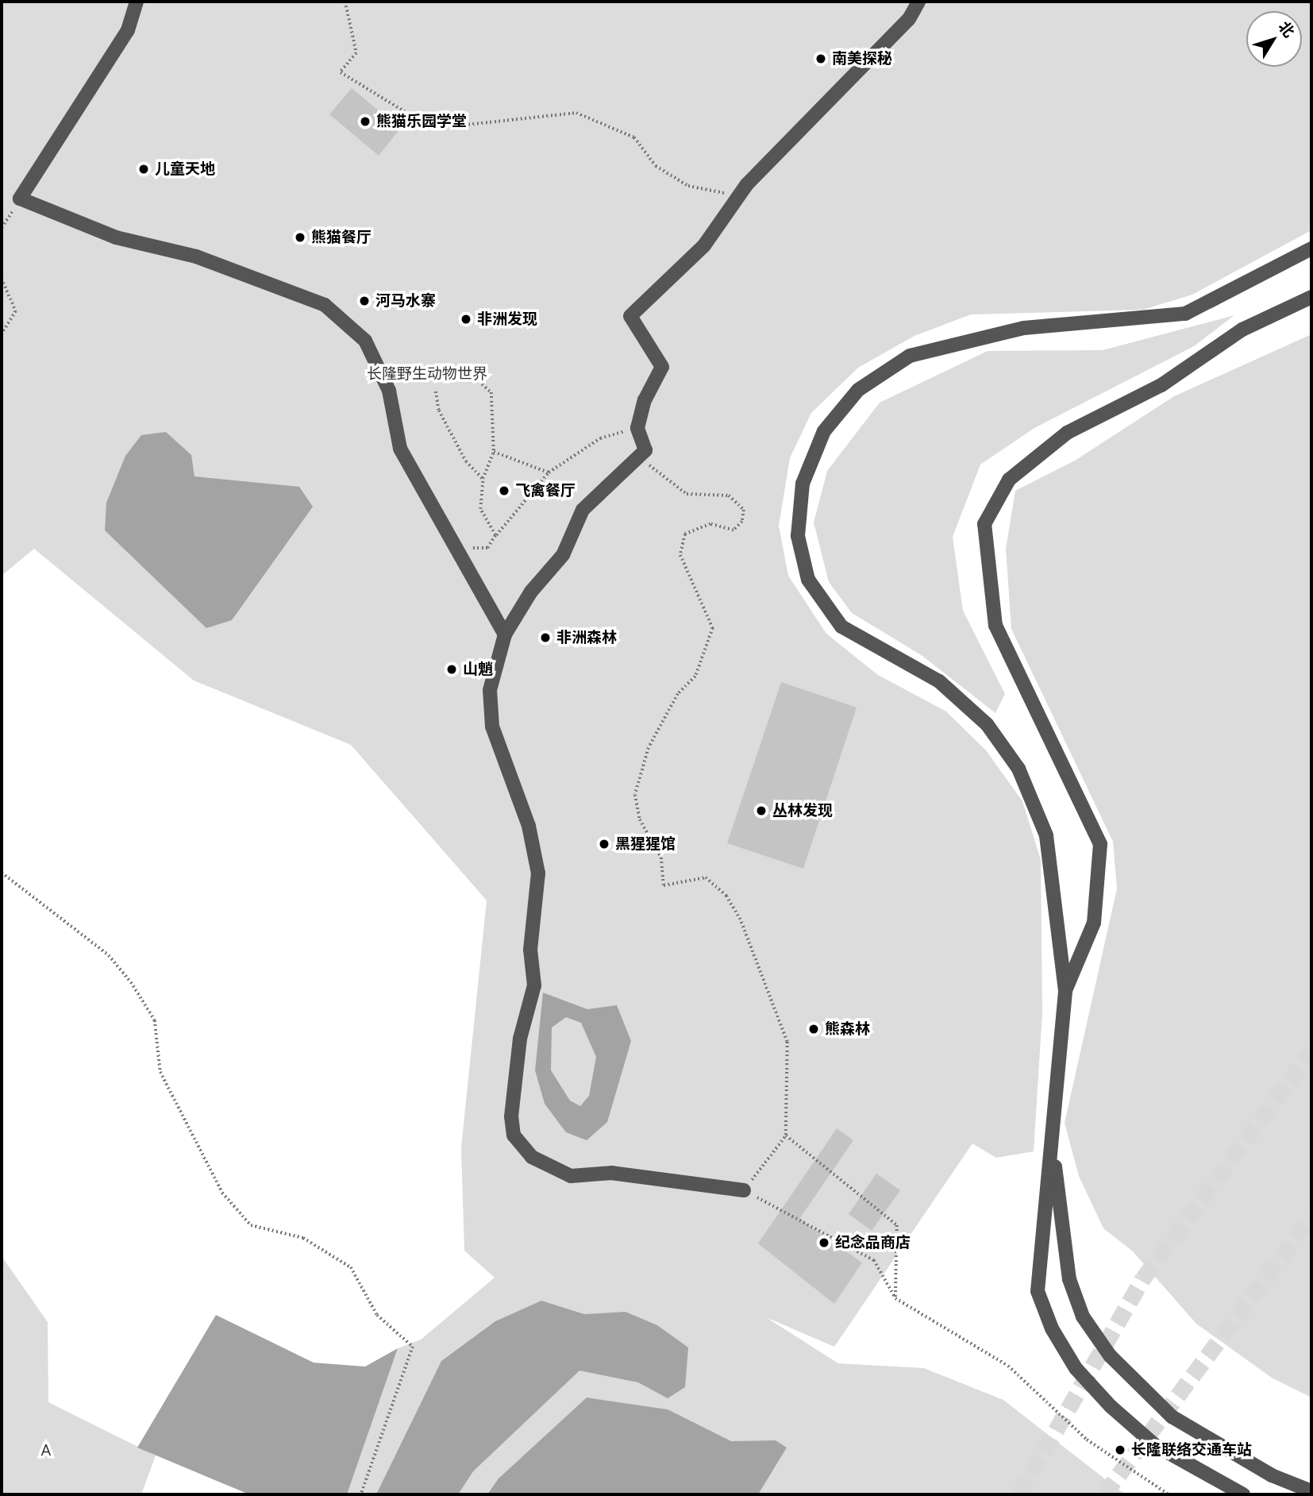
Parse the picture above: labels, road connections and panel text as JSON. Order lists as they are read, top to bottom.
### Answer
{
  "parks": ["长隆野生动物世界", "A"],
  "places": [
    "南美探秘",
    "熊猫乐园学堂",
    "儿童天地",
    "熊猫餐厅",
    "河马水寨",
    "非洲发现",
    "飞禽餐厅",
    "非洲森林",
    "山魈",
    "丛林发现",
    "黑猩猩馆",
    "熊森林",
    "纪念品商店",
    "长隆联络交通车站"
  ],
  "north": "top right"
}
